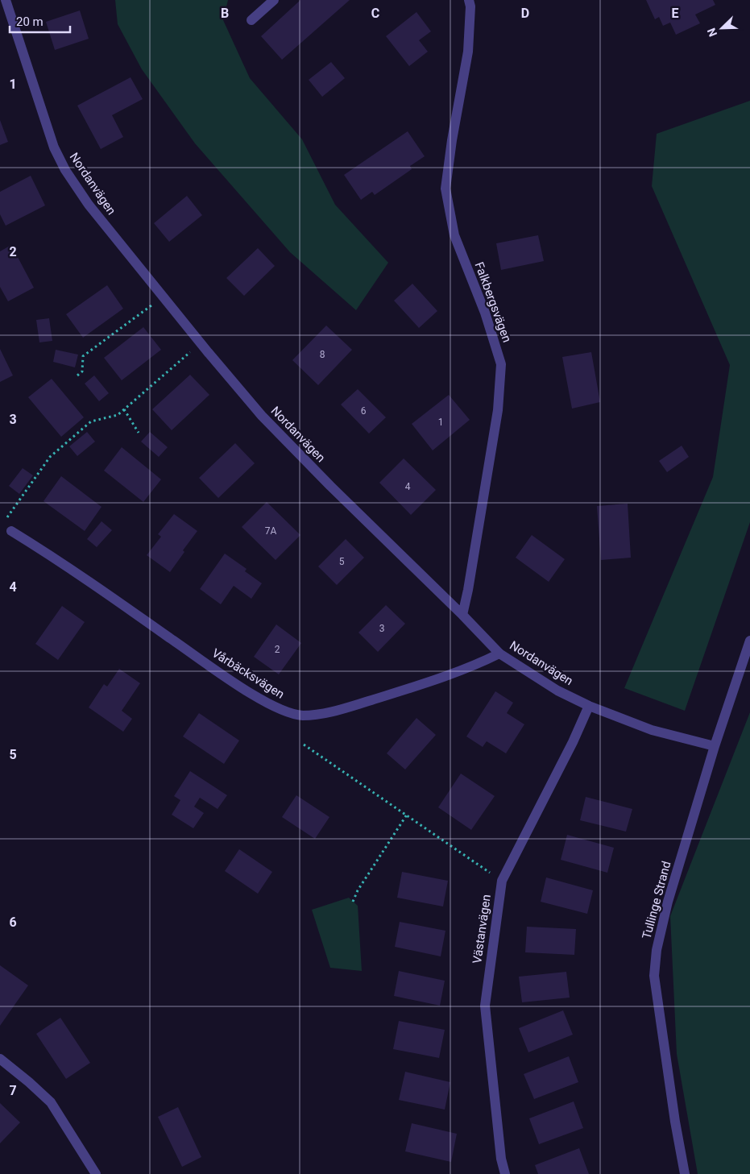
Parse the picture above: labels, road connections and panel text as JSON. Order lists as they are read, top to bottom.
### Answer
{
  "streets": {
    "street": [
      "Nordanvägen",
      "Falkbergsvägen",
      "Vårbäcksvägen",
      "Tullinge Strand",
      "Västanvägen"
    ]
  },
  "crossings": [
    ["Nordanvägen", "Falkbergsvägen"],
    ["Nordanvägen", "Vårbäcksvägen"],
    ["Nordanvägen", "Tullinge Strand"],
    ["Nordanvägen", "Västanvägen"]
  ],
  "house_numbers": [
    "8",
    "6",
    "1",
    "4",
    "7A",
    "5",
    "3",
    "2"
  ],
  "scale_bar": "20 m",
  "north": "bottom left",
  "grid": {
    "columns": [
      "B",
      "C",
      "D",
      "E"
    ],
    "rows": [
      "1",
      "2",
      "3",
      "4",
      "5",
      "6",
      "7"
    ]
  }
}
